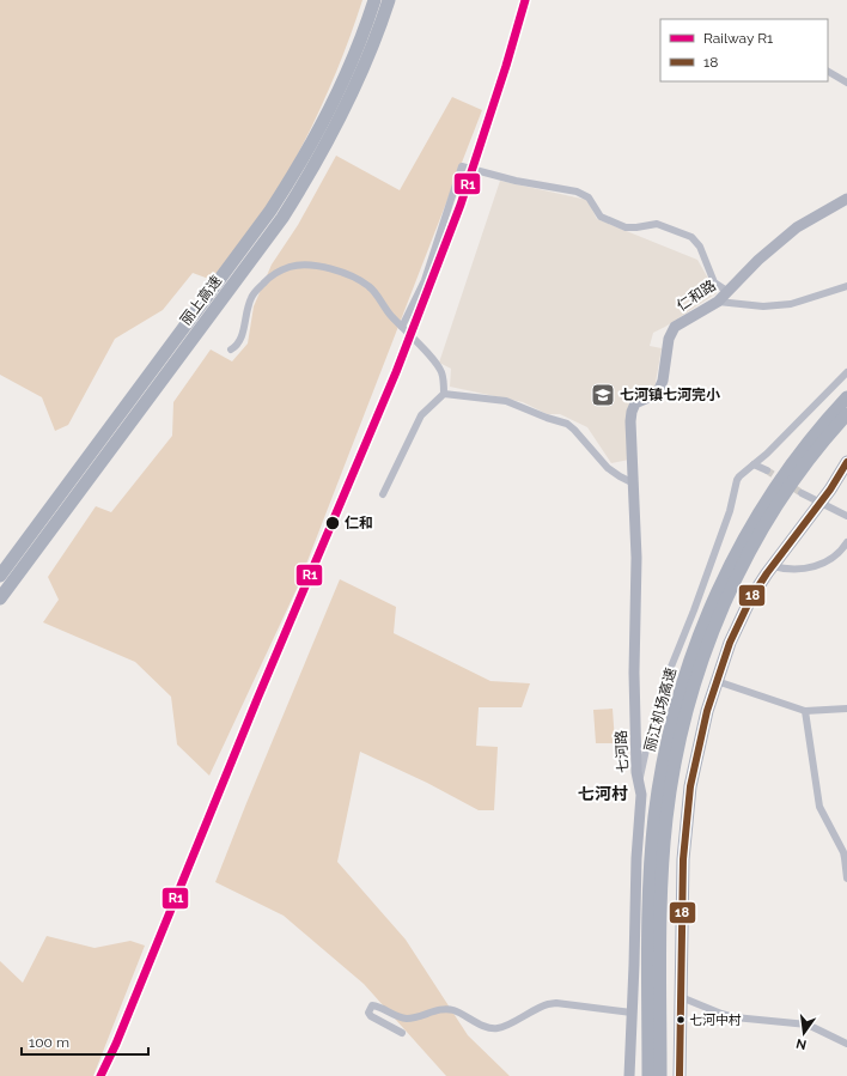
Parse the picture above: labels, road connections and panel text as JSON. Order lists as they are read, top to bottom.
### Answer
{
  "streets": {
    "highway": ["丽上高速", "丽江机场高速"],
    "street": ["仁和路", "七河路"]
  },
  "crossings": [
    ["仁和路", "七河路"]
  ],
  "districts": ["七河村"],
  "places": {
    "school or university": ["七河镇七河完小"],
    "other": ["仁和", "七河中村"]
  },
  "lines": ["rail line R1", "transit line 18"],
  "legend": ["Railway R1", "18"],
  "scale_bar": "100 m",
  "north": "bottom"
}
